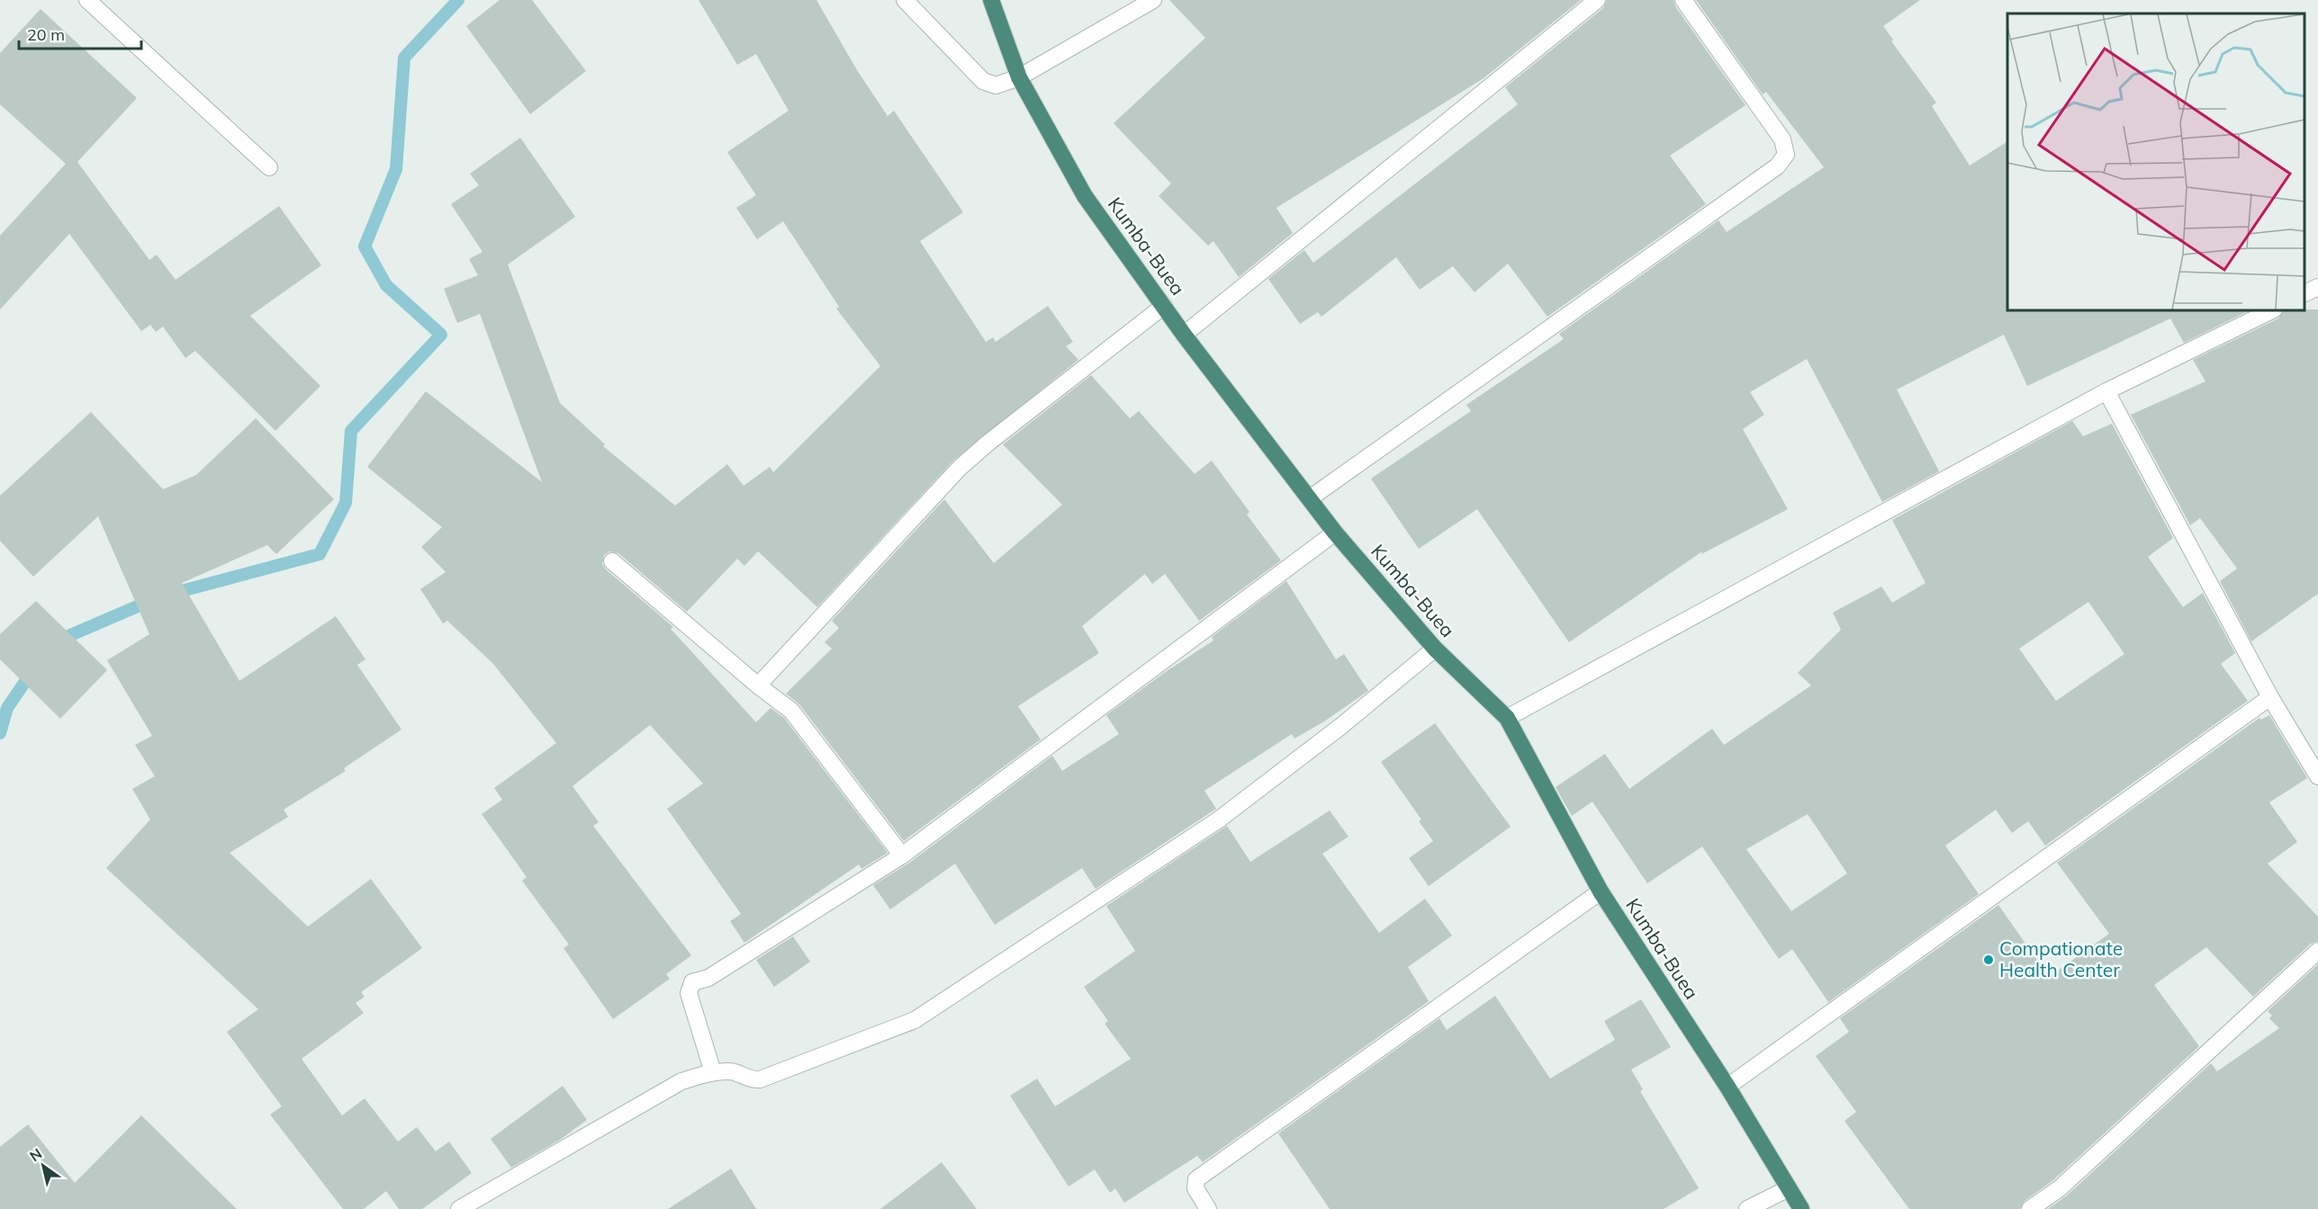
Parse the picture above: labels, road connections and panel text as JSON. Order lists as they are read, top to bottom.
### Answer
{
  "streets": {
    "highway": ["Kumba-Buea"]
  },
  "places": ["Compationate Health Center"],
  "scale_bar": "20 m",
  "north": "top left"
}
